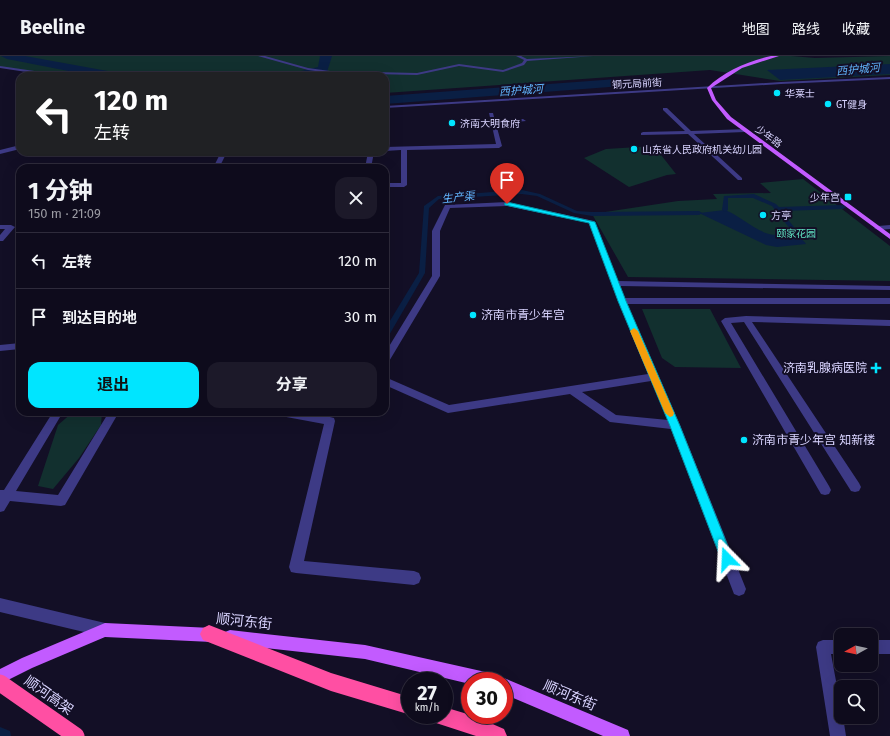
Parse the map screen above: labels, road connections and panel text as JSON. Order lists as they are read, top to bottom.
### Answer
{
  "streets": {
    "highway": ["顺河高架"],
    "main road": ["少年路", "顺河东街"],
    "street": ["铜元局前街"]
  },
  "crossings": [
    ["铜元局前街", "少年路"]
  ],
  "water": ["西护城河", "生产渠"],
  "parks": ["颐家花园"],
  "places": {
    "other": [
      "华莱士",
      "GT健身",
      "济南大明食府",
      "山东省人民政府机关幼儿园",
      "方亭",
      "济南市青少年宫",
      "济南市青少年宫 知新楼"
    ],
    "transit": ["少年宫"],
    "health": ["济南乳腺病医院"]
  },
  "north": "left",
  "page": {
    "header": "Beeline",
    "nav": ["地图", "路线", "收藏"],
    "turn": ["120 m", "左转"],
    "heading": ["1 分钟", "150 m · 21:09"],
    "list": [
      {
        "name": "左转",
        "value": "120 m"
      },
      {
        "name": "到达目的地",
        "value": "30 m"
      }
    ],
    "buttons": ["退出", "分享"],
    "speed": "27 km/h",
    "limit": "30"
  }
}
